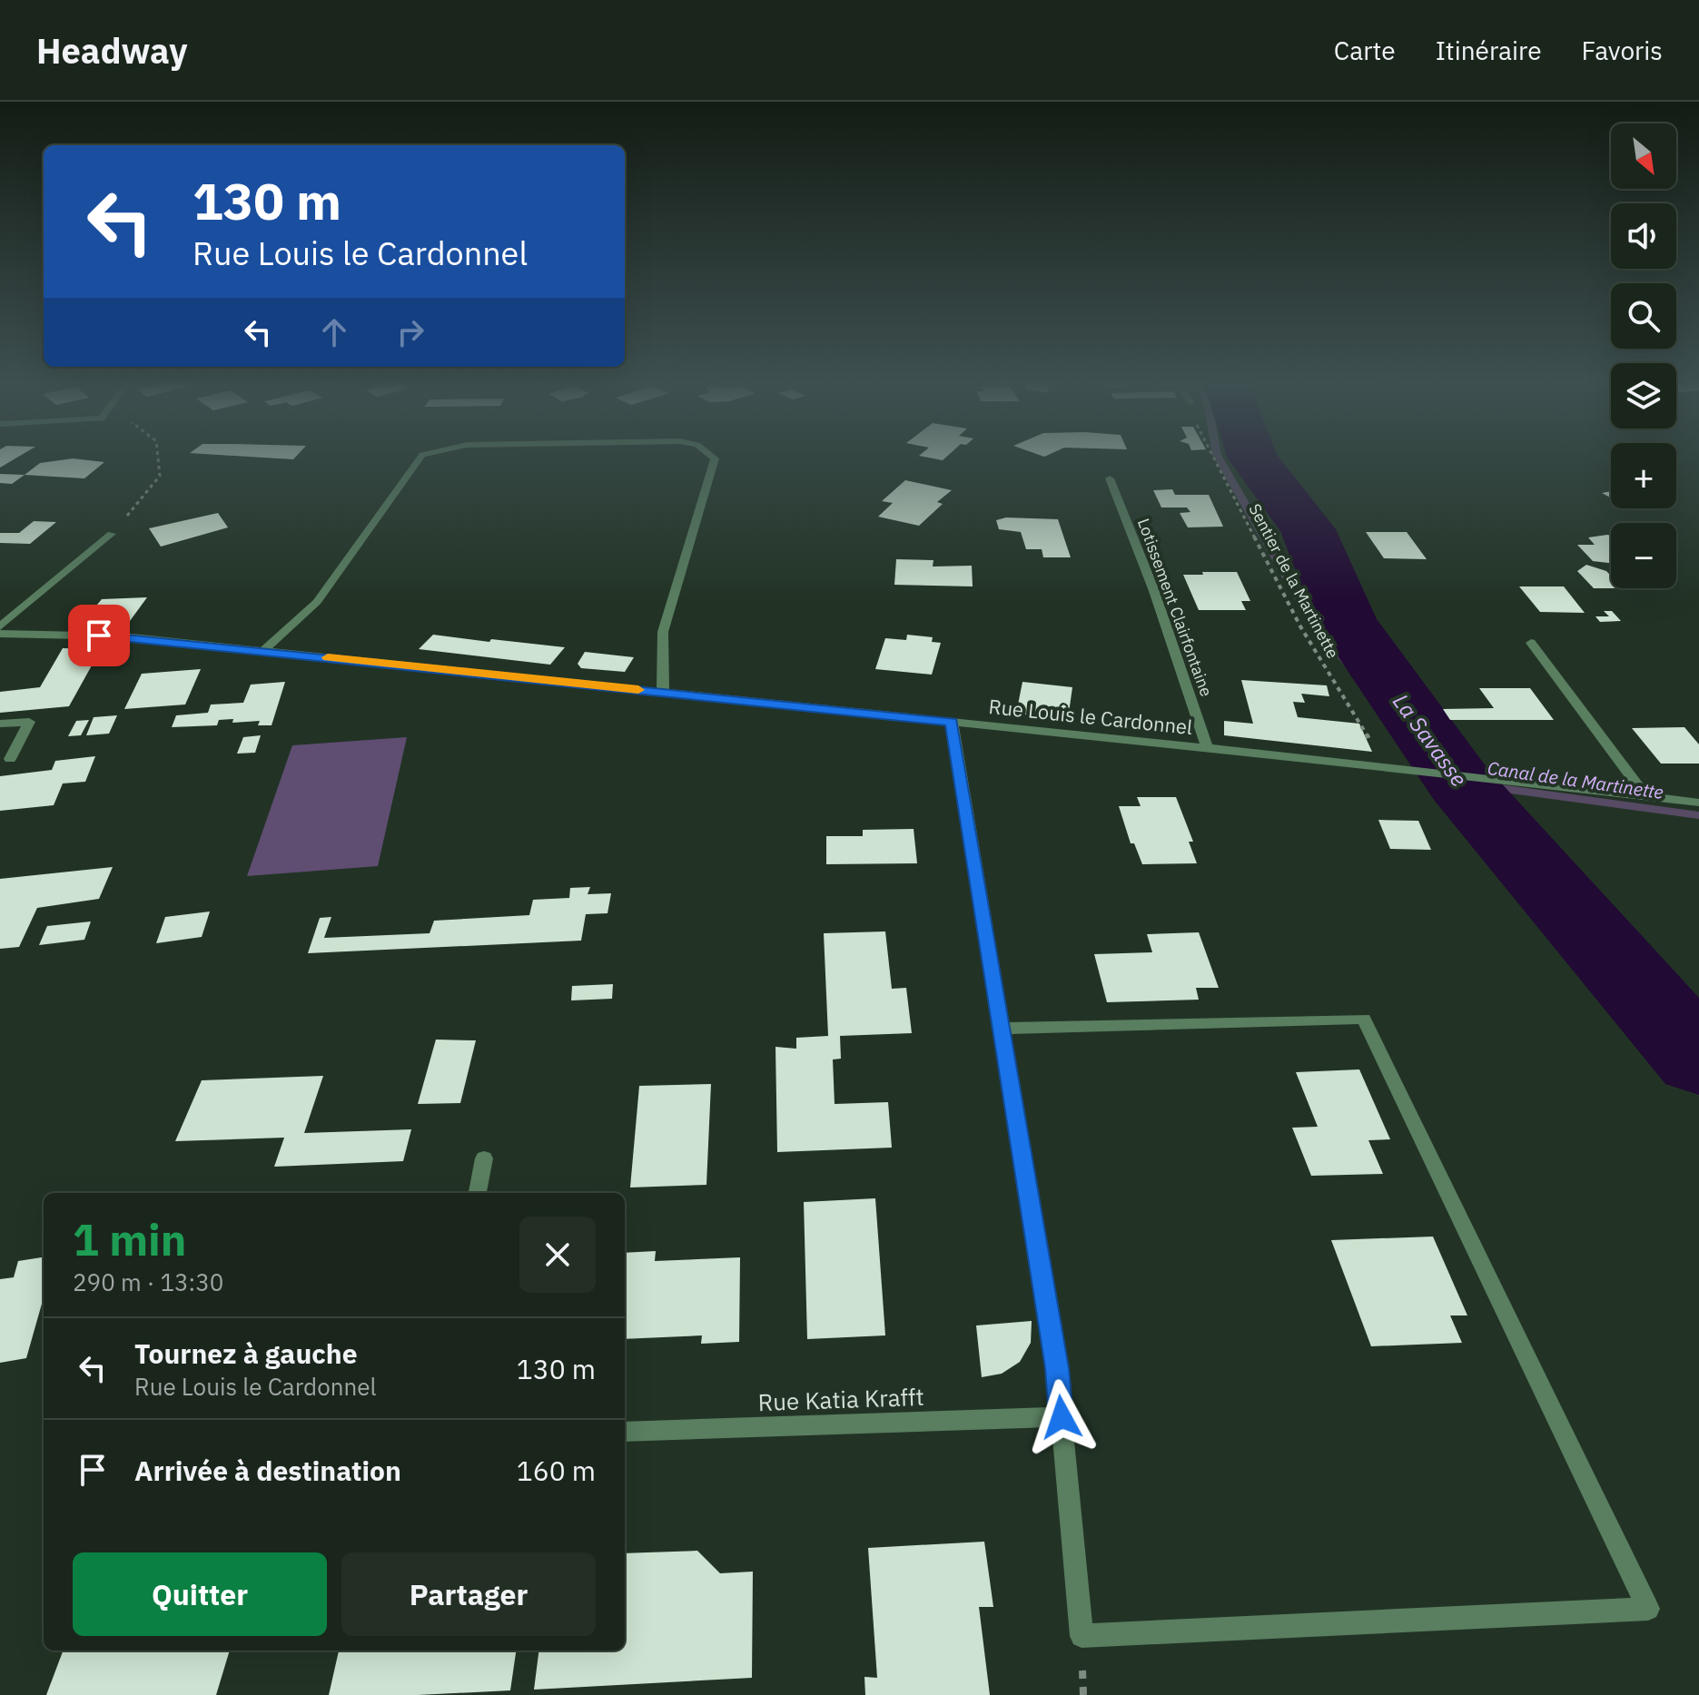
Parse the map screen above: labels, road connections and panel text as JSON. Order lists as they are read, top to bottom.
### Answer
{
  "streets": {
    "street": ["Lotissement Clairfontaine", "Rue Louis le Cardonnel", "Rue Katia Krafft"],
    "path": ["Sentier de la Martinette"]
  },
  "crossings": [
    ["Sentier de la Martinette", "Rue Louis le Cardonnel"],
    ["Lotissement Clairfontaine", "Rue Louis le Cardonnel"]
  ],
  "water": ["La Savasse", "Canal de la Martinette"],
  "north": "bottom right",
  "page": {
    "header": "Headway",
    "nav": ["Carte", "Itinéraire", "Favoris"],
    "map_buttons": ["+", "−"],
    "turn": ["130 m", "Rue Louis le Cardonnel"],
    "heading": ["1 min", "290 m · 13:30"],
    "list": [
      {
        "name": "Tournez à gauche",
        "note": "Rue Louis le Cardonnel",
        "value": "130 m"
      },
      {
        "name": "Arrivée à destination",
        "value": "160 m"
      }
    ],
    "buttons": ["Quitter", "Partager"]
  }
}
